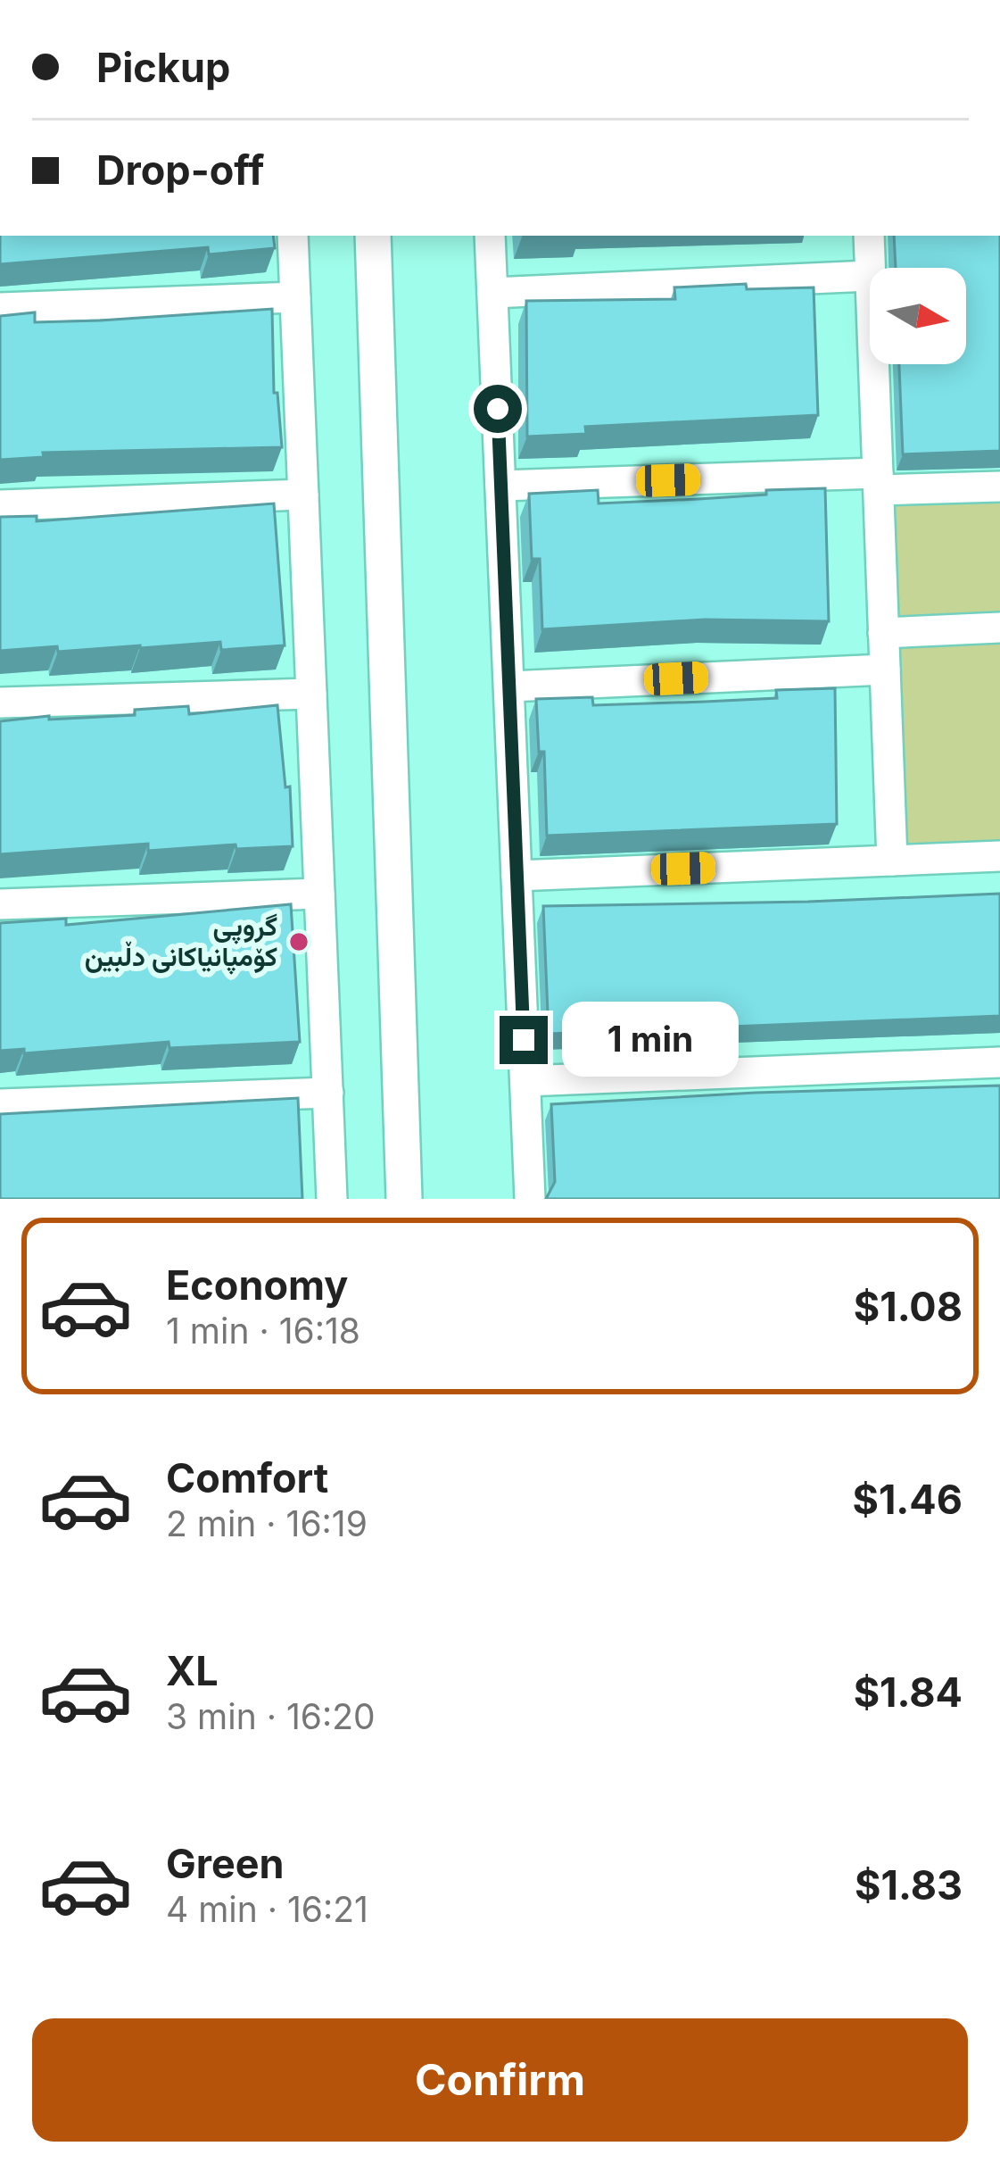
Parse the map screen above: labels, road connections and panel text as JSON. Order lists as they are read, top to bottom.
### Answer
{
  "places": ["گروپی کۆمپانیاکانی دڵبین"],
  "north": "right",
  "page": {
    "banner": ["Pickup", "Drop-off"],
    "bubble": "1 min",
    "list": [
      {
        "name": "Economy",
        "note": "1 min · 16:18",
        "value": "$1.08"
      },
      {
        "name": "Comfort",
        "note": "2 min · 16:19",
        "value": "$1.46"
      },
      {
        "name": "XL",
        "note": "3 min · 16:20",
        "value": "$1.84"
      },
      {
        "name": "Green",
        "note": "4 min · 16:21",
        "value": "$1.83"
      }
    ],
    "buttons": "Confirm"
  }
}
